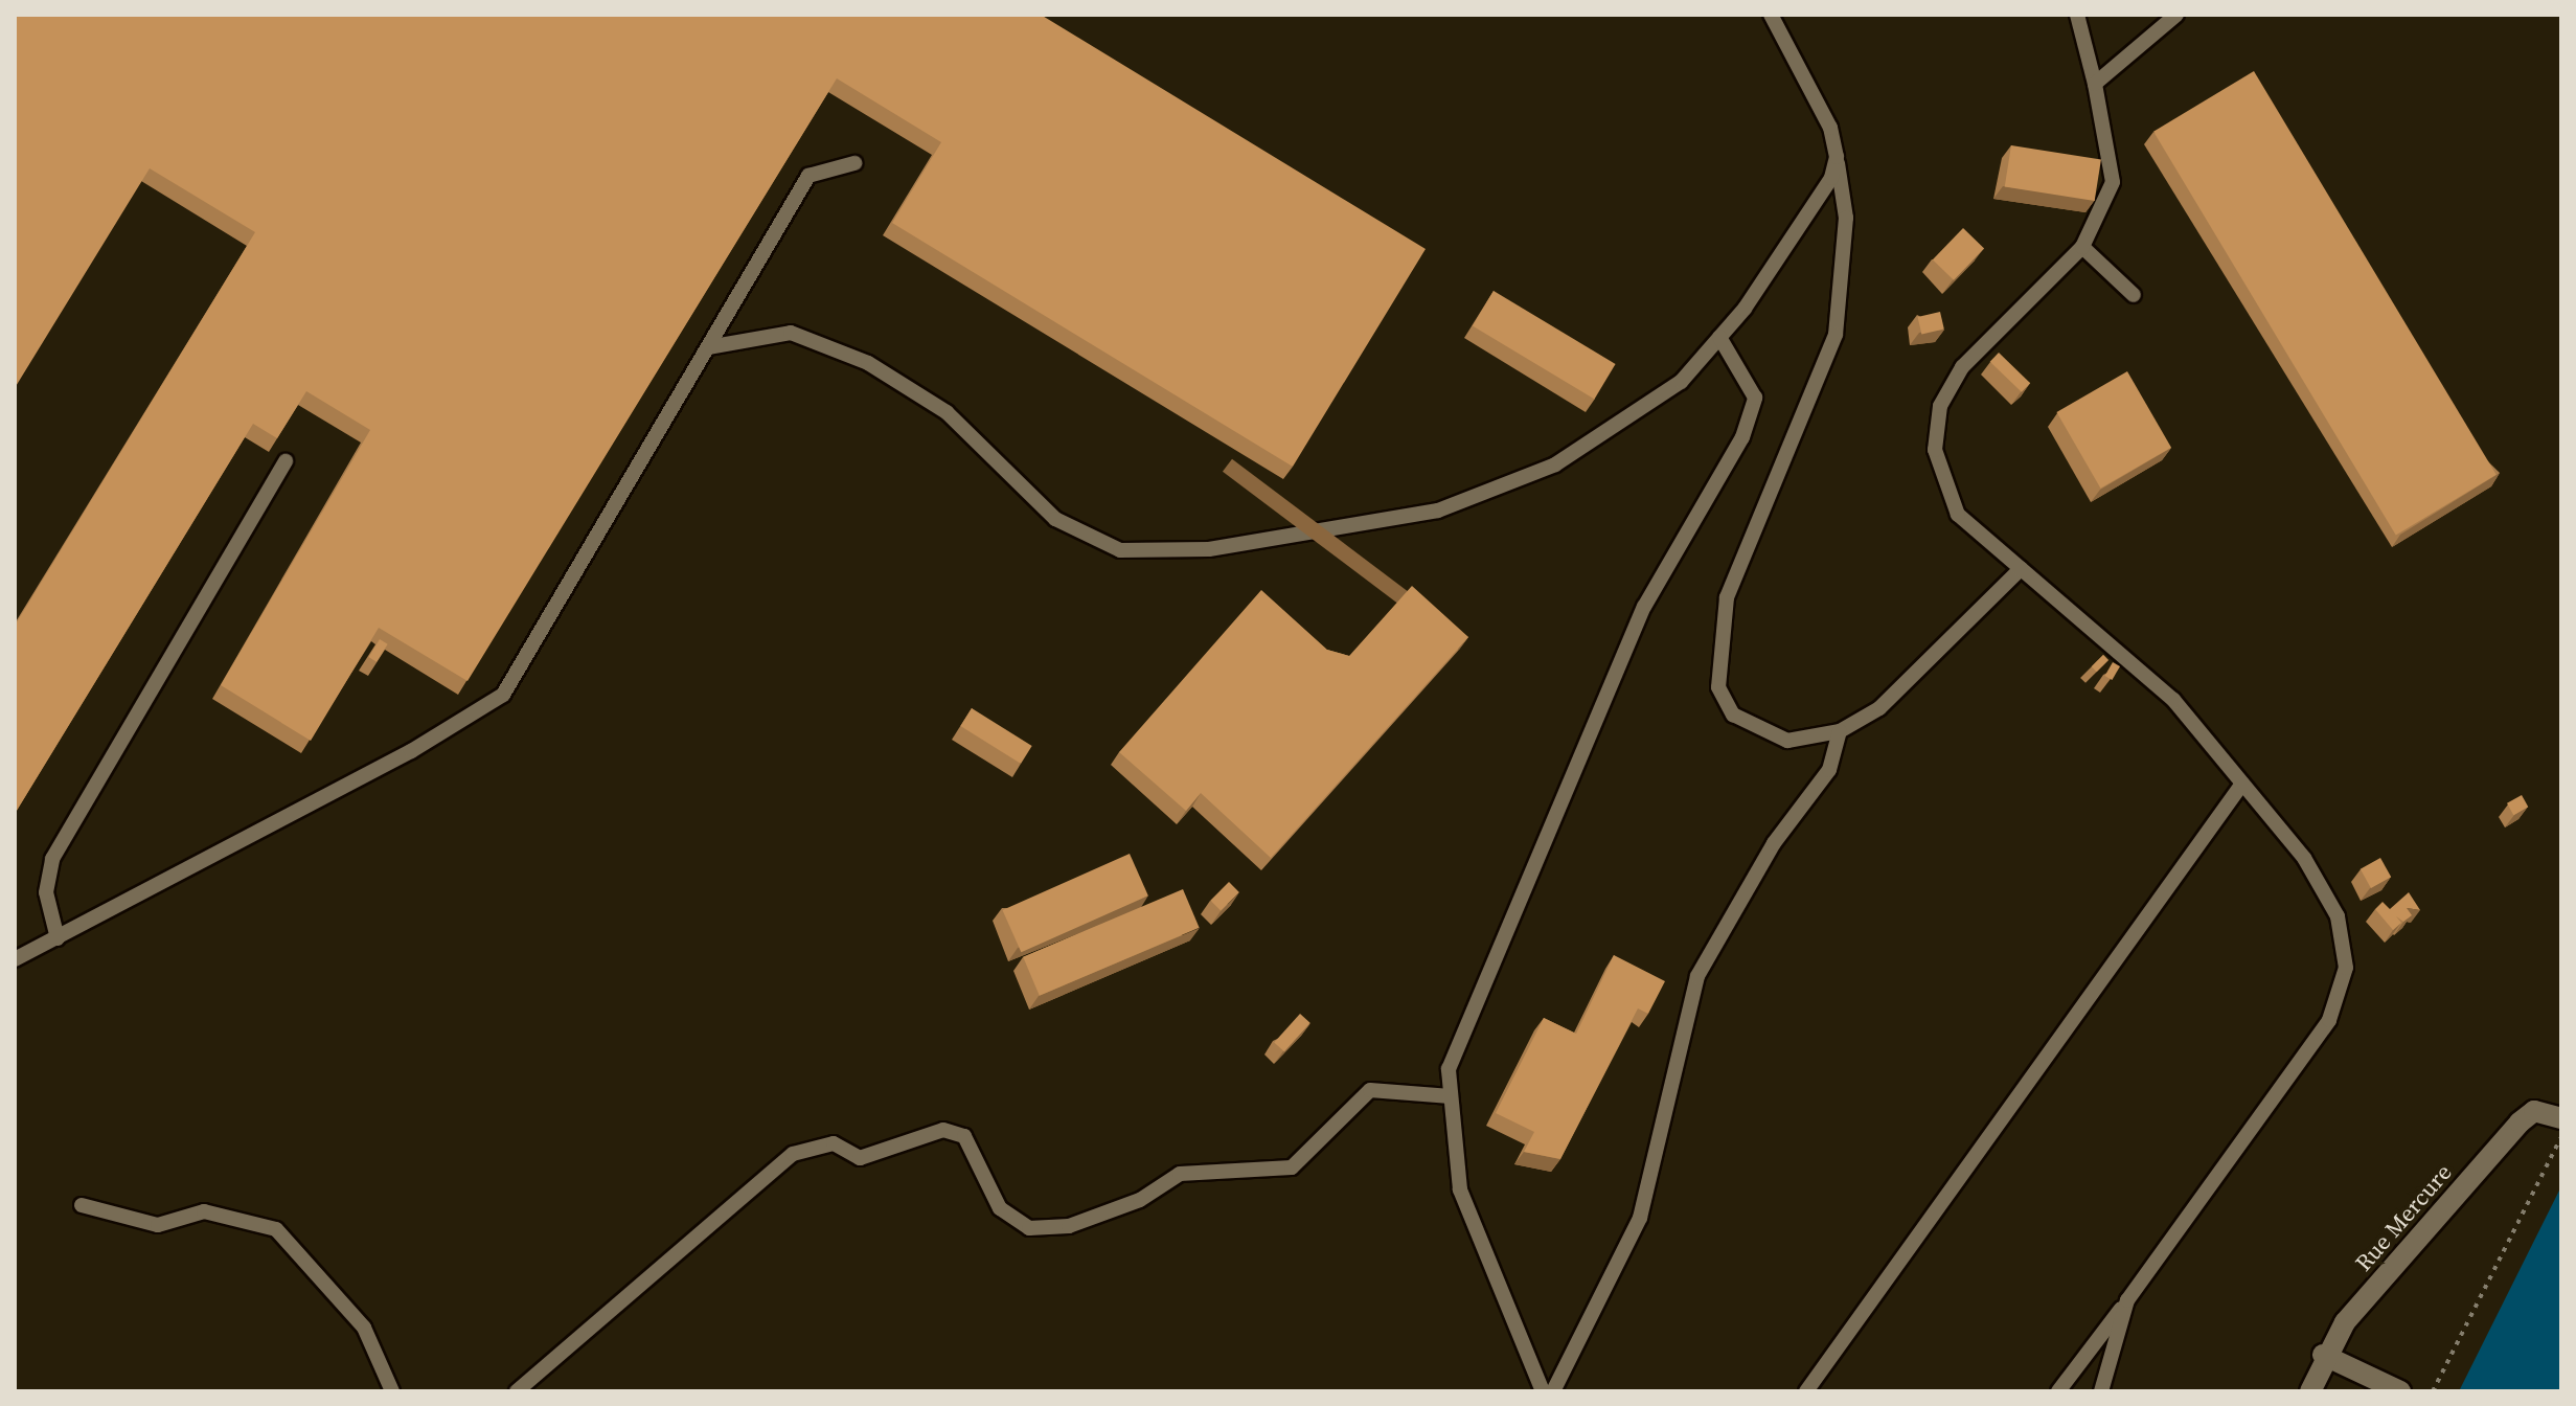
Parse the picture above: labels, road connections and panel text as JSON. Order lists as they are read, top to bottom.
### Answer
{
  "streets": {
    "street": ["Rue Mercure"]
  }
}
